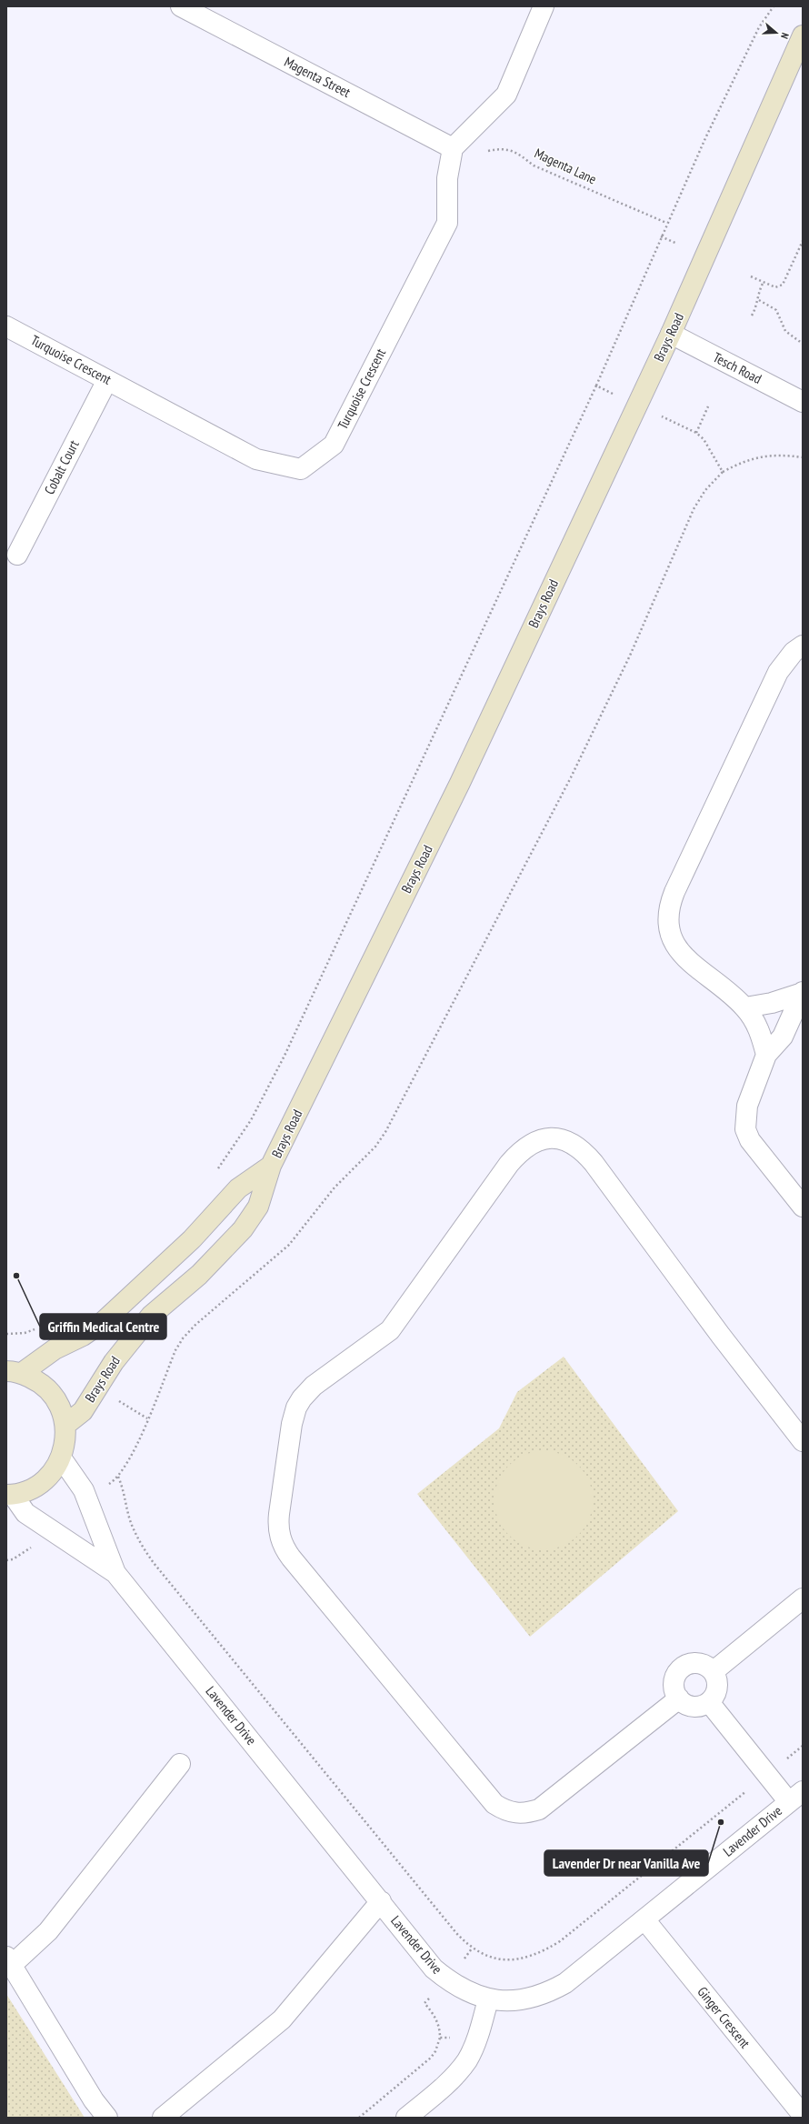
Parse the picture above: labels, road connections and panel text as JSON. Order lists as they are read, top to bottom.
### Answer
{
  "streets": {
    "main road": ["Brays Road"],
    "street": [
      "Magenta Street",
      "Turquoise Crescent",
      "Tesch Road",
      "Cobalt Court",
      "Lavender Drive",
      "Ginger Crescent"
    ],
    "path": ["Magenta Lane"]
  },
  "crossings": [
    ["Magenta Street", "Magenta Lane"],
    ["Magenta Street", "Turquoise Crescent"],
    ["Magenta Lane", "Turquoise Crescent"],
    ["Brays Road", "Tesch Road"],
    ["Turquoise Crescent", "Cobalt Court"],
    ["Lavender Drive", "Ginger Crescent"]
  ],
  "places": ["Griffin Medical Centre", "Lavender Dr near Vanilla Ave"],
  "north": "right"
}
